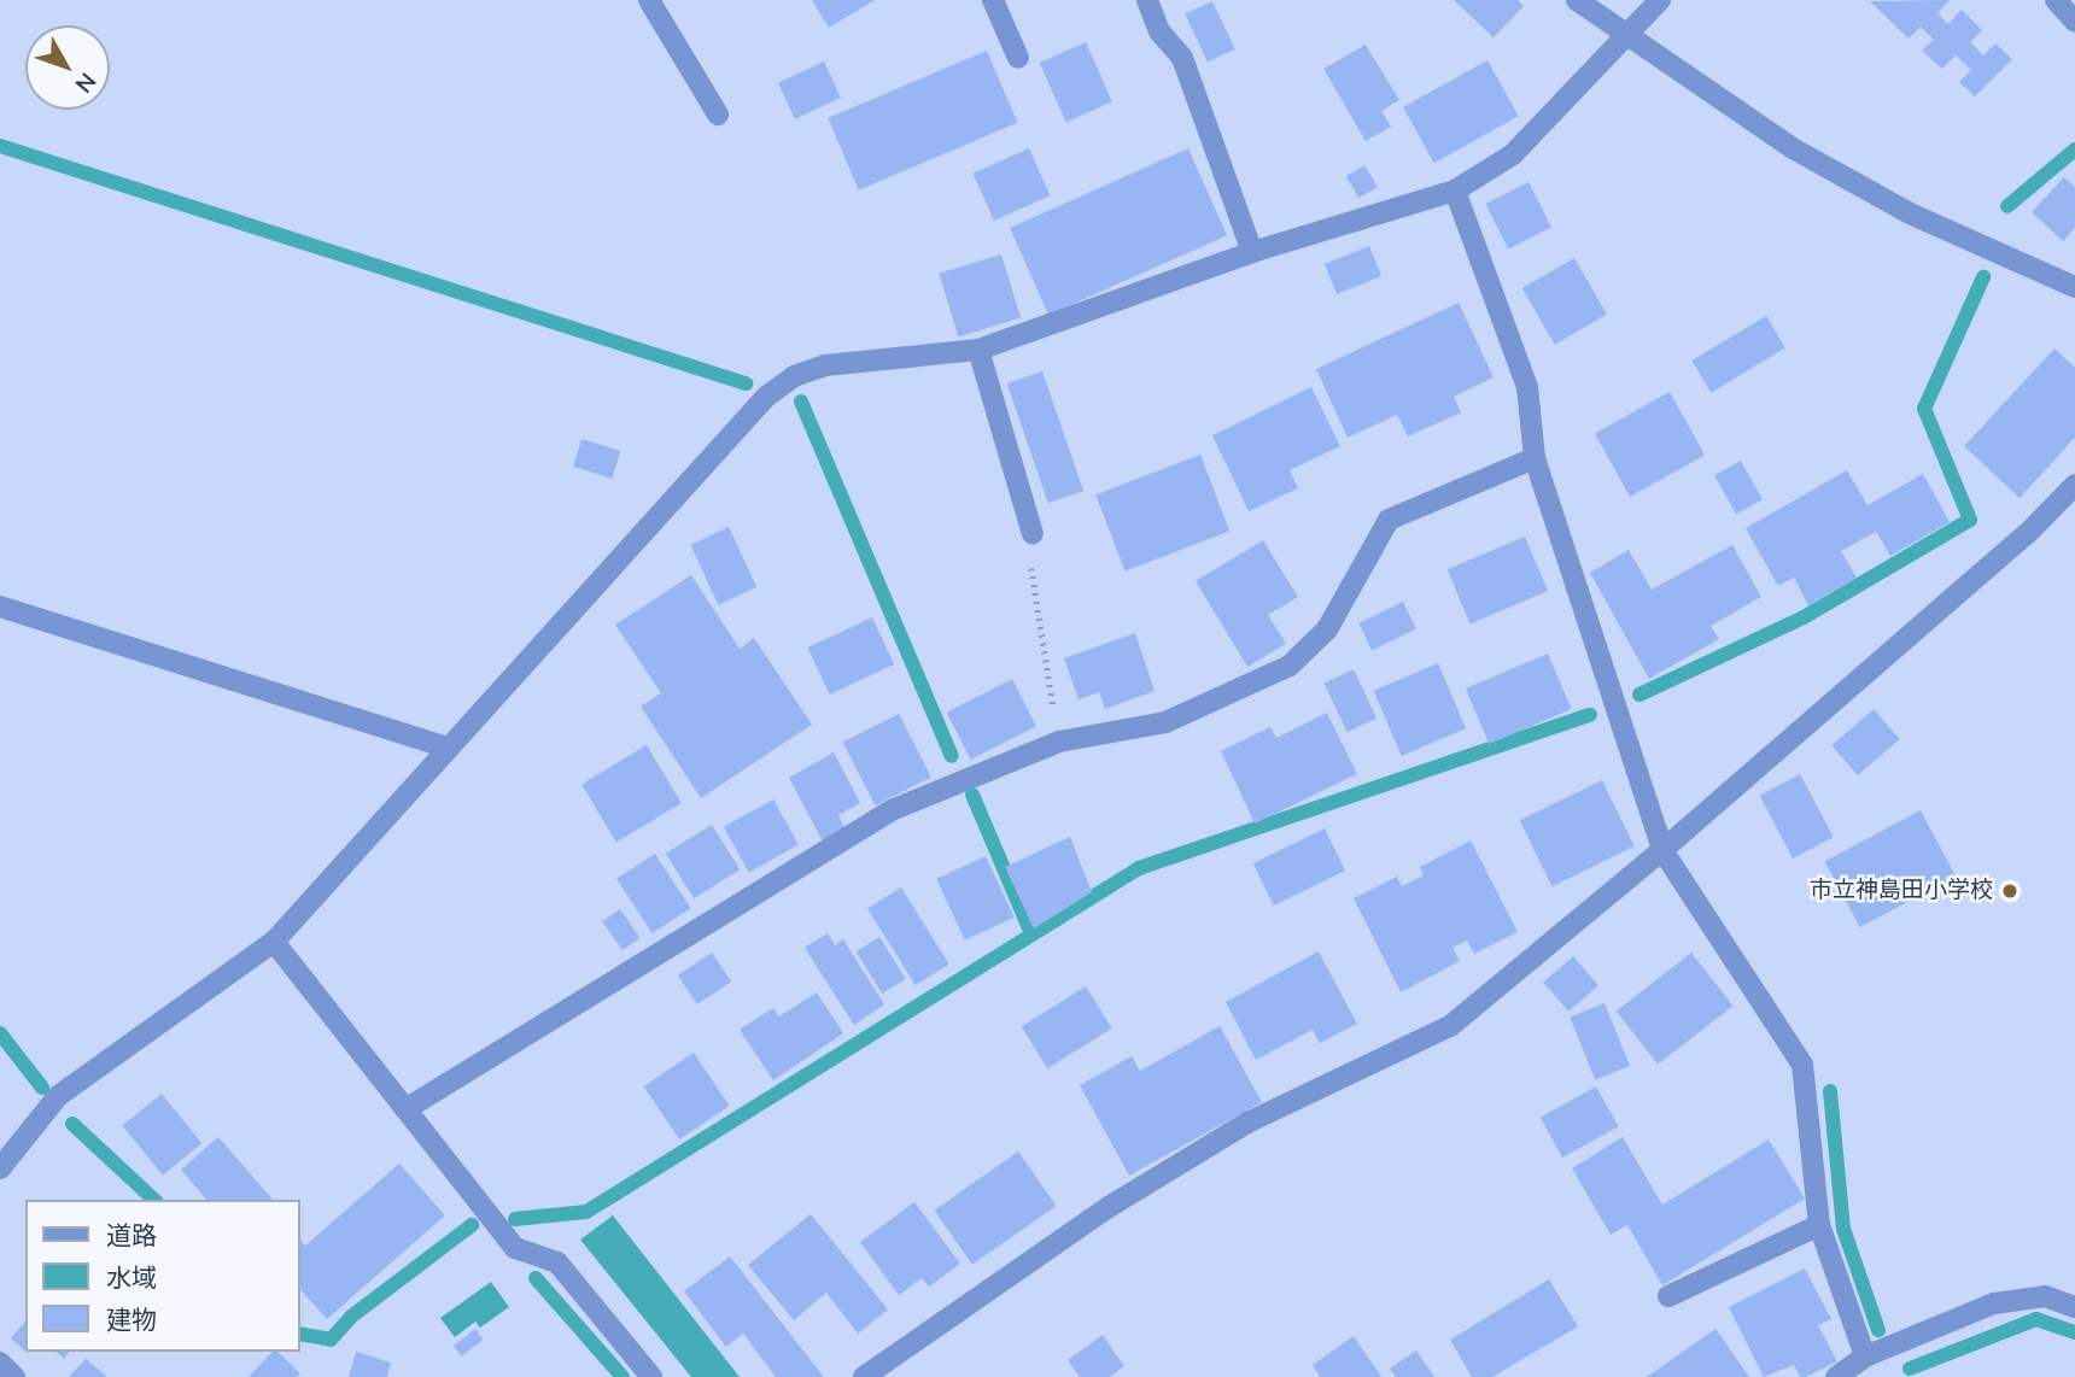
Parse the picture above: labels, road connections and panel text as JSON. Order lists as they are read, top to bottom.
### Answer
{
  "places": ["市立神島田小学校"],
  "legend": ["道路", "水域", "建物"],
  "north": "bottom right"
}
